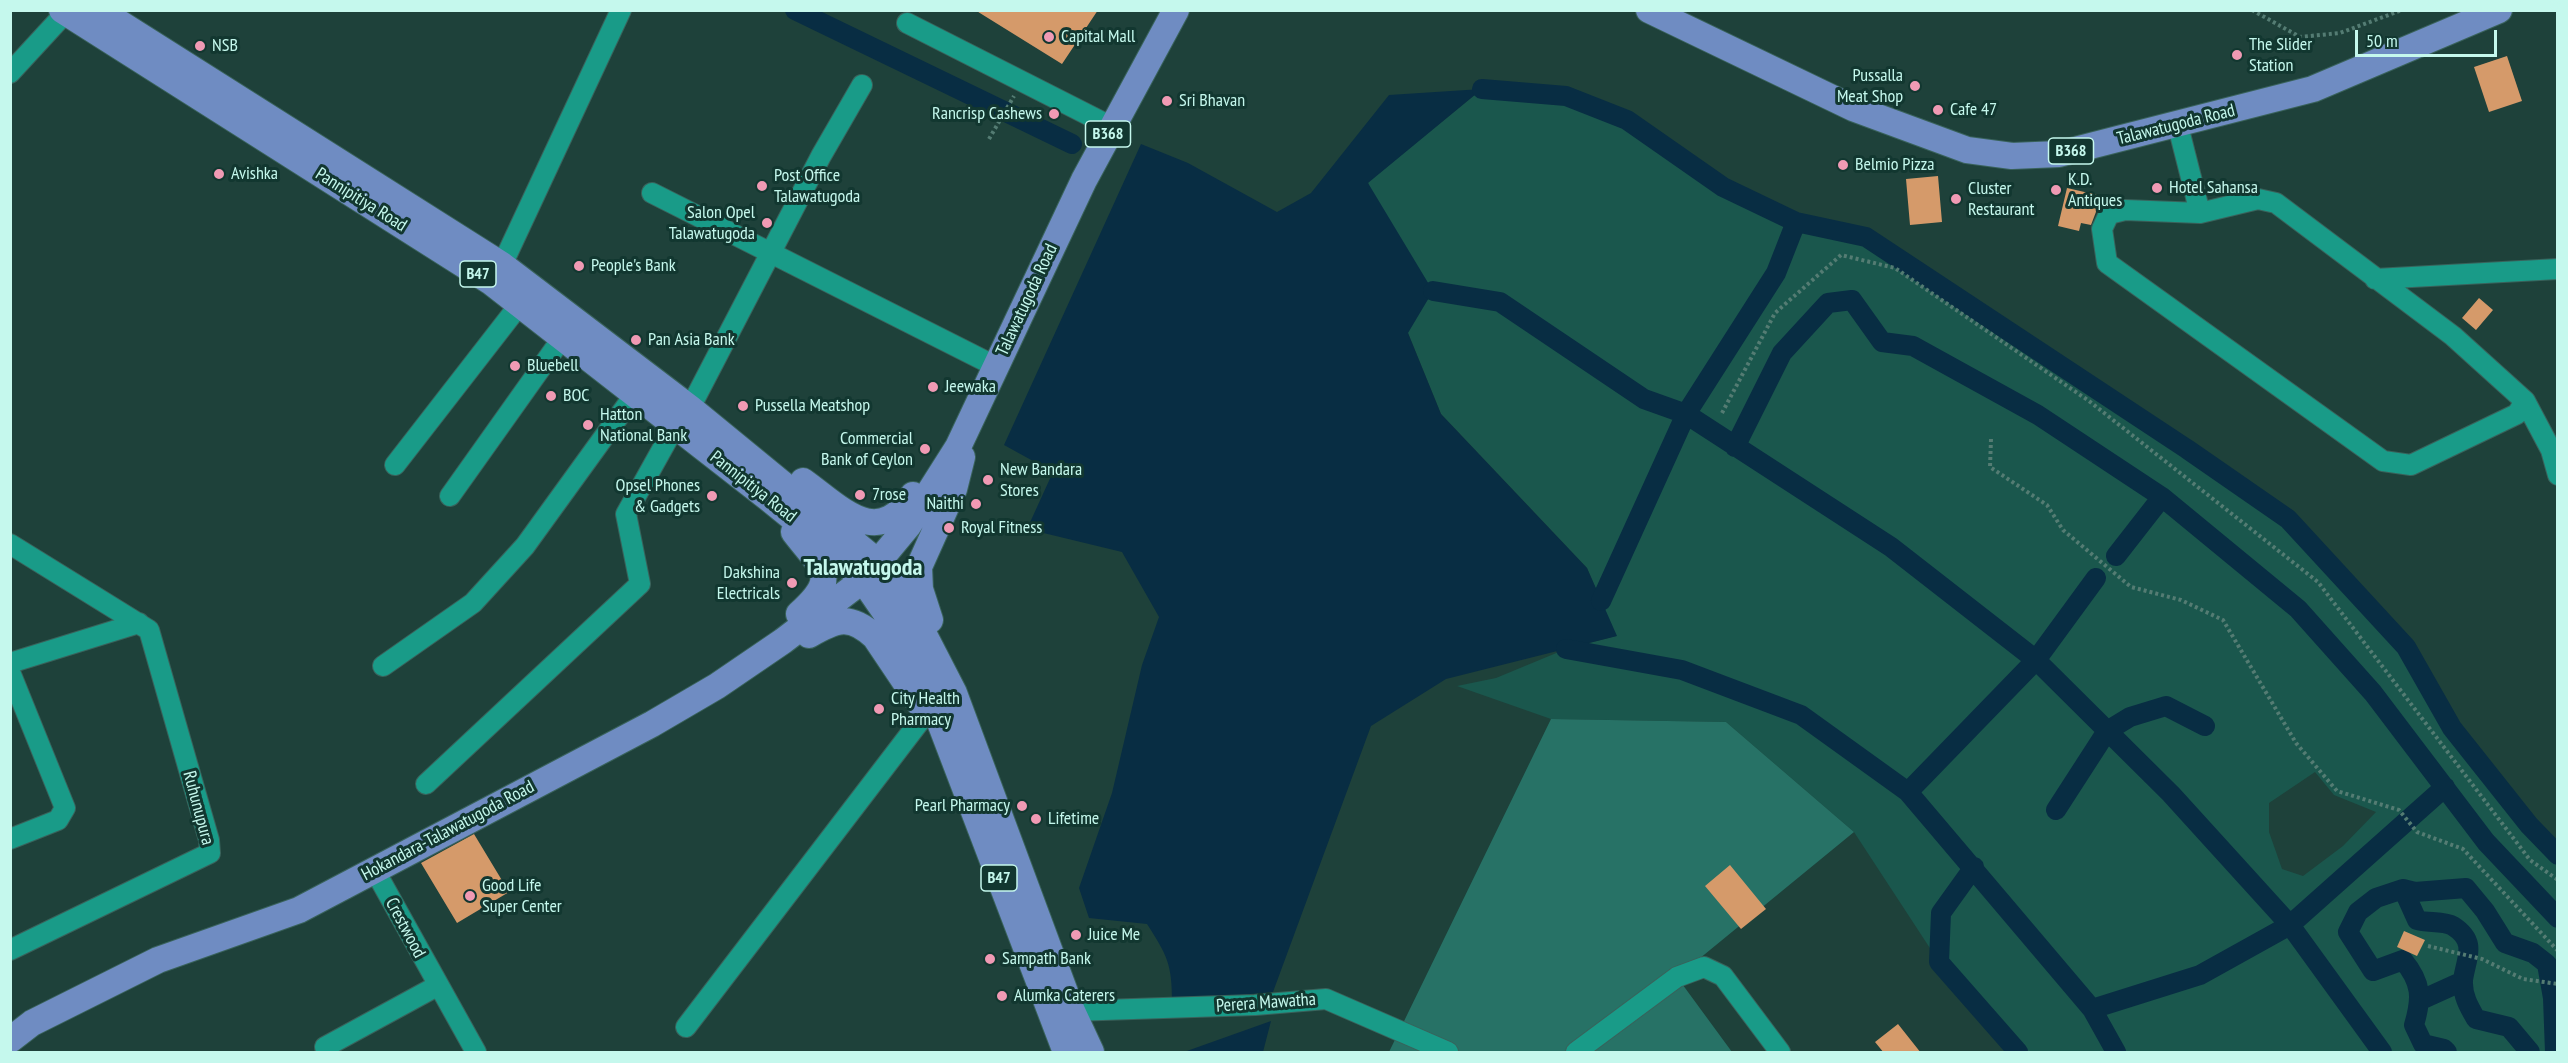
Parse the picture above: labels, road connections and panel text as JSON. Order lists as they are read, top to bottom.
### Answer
{
  "streets": {
    "main road": [
      "Talawatugoda Road",
      "B368",
      "Pannipitiya Road",
      "B47",
      "Hokandara-Talawatugoda Road"
    ],
    "street": ["Ruhunupura", "Crestwood", "Perera Mawatha"]
  },
  "crossings": [
    ["Talawatugoda Road", "Pannipitiya Road"],
    ["Talawatugoda Road", "Hokandara-Talawatugoda Road"],
    ["Pannipitiya Road", "Hokandara-Talawatugoda Road"],
    ["Pannipitiya Road", "Perera Mawatha"],
    ["Hokandara-Talawatugoda Road", "Crestwood"]
  ],
  "districts": ["Talawatugoda"],
  "places": [
    "Capital Mall",
    "NSB",
    "The Slider Station",
    "Pussalla Meat Shop",
    "Sri Bhavan",
    "Cafe 47",
    "Rancrisp Cashews",
    "Belmio Pizza",
    "Avishka",
    "Post Office Talawatugoda",
    "Hotel Sahansa",
    "K.D. Antiques",
    "Cluster Restaurant",
    "Salon Opel Talawatugoda",
    "People's Bank",
    "Pan Asia Bank",
    "Bluebell",
    "Jeewaka",
    "BOC",
    "Pussella Meatshop",
    "Hatton National Bank",
    "Commercial Bank of Ceylon",
    "New Bandara Stores",
    "7rose",
    "Opsel Phones & Gadgets",
    "Naithi",
    "Royal Fitness",
    "Dakshina Electricals",
    "City Health Pharmacy",
    "Pearl Pharmacy",
    "Lifetime",
    "Good Life Super Center",
    "Juice Me",
    "Sampath Bank",
    "Alumka Caterers"
  ],
  "scale_bar": "50 m"
}
